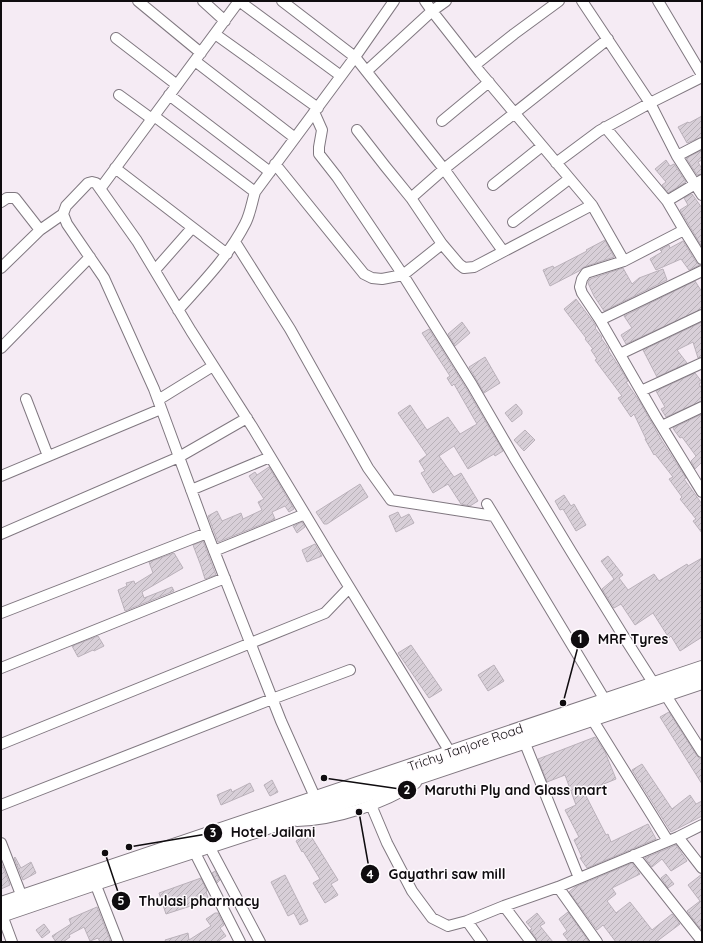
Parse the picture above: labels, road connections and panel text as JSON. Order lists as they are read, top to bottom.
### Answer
{
  "streets": {
    "highway": ["Trichy Tanjore Road"]
  },
  "places": [
    "MRF Tyres",
    "Maruthi Ply and Glass mart",
    "Gayathri saw mill",
    "Hotel Jailani",
    "Thulasi pharmacy"
  ]
}
